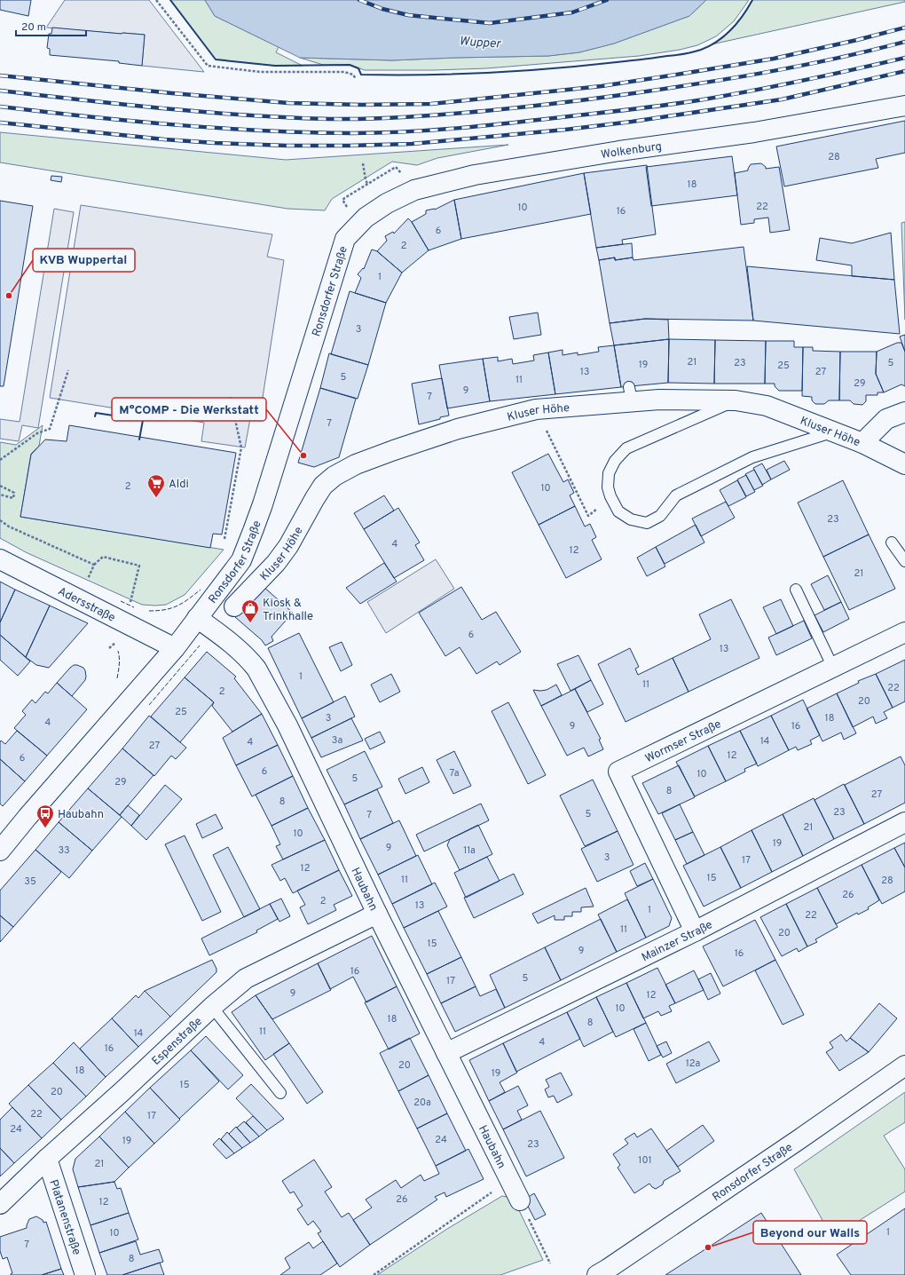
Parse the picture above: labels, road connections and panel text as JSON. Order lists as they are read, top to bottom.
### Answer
{
  "streets": {
    "street": [
      "Wolkenburg",
      "Ronsdorfer Straße",
      "Kluser Höhe",
      "Adersstraße",
      "Wormser Straße",
      "Haubahn",
      "Mainzer Straße",
      "Espenstraße",
      "Platanenstraße"
    ]
  },
  "crossings": [
    ["Wolkenburg", "Ronsdorfer Straße"],
    ["Ronsdorfer Straße", "Adersstraße"],
    ["Ronsdorfer Straße", "Haubahn"],
    ["Wormser Straße", "Mainzer Straße"],
    ["Haubahn", "Mainzer Straße"],
    ["Haubahn", "Espenstraße"],
    ["Espenstraße", "Platanenstraße"]
  ],
  "water": ["Wupper"],
  "places": {
    "other": ["KVB Wuppertal", "M°COMP - Die Werkstatt", "Beyond our Walls"],
    "supermarket": ["Aldi"],
    "shop": ["Kiosk & Trinkhalle"],
    "bus stop": ["Haubahn"]
  },
  "house_numbers": [
    "28",
    "18",
    "22",
    "10",
    "16",
    "6",
    "2",
    "1",
    "3",
    "21",
    "23",
    "5",
    "19",
    "25",
    "13",
    "27",
    "5",
    "11",
    "29",
    "9",
    "7",
    "7",
    "2",
    "10",
    "23",
    "4",
    "12",
    "21",
    "6",
    "13",
    "1",
    "11",
    "22",
    "2",
    "20",
    "25",
    "3",
    "18",
    "4",
    "9",
    "16",
    "3a",
    "14",
    "4",
    "27",
    "12",
    "6",
    "6",
    "7a",
    "10",
    "5",
    "29",
    "8",
    "27",
    "8",
    "23",
    "5",
    "7",
    "21",
    "10",
    "19",
    "9",
    "33",
    "11a",
    "3",
    "17",
    "12",
    "15",
    "11",
    "28",
    "35",
    "26",
    "2",
    "13",
    "1",
    "22",
    "11",
    "20",
    "15",
    "9",
    "16",
    "16",
    "5",
    "17",
    "9",
    "12",
    "10",
    "18",
    "8",
    "11",
    "14",
    "4",
    "16",
    "12a",
    "20",
    "18",
    "19",
    "15",
    "20",
    "20a",
    "22",
    "17",
    "24",
    "24",
    "19",
    "23",
    "101",
    "21",
    "26",
    "12",
    "1",
    "10",
    "7",
    "8"
  ],
  "scale_bar": "20 m"
}
